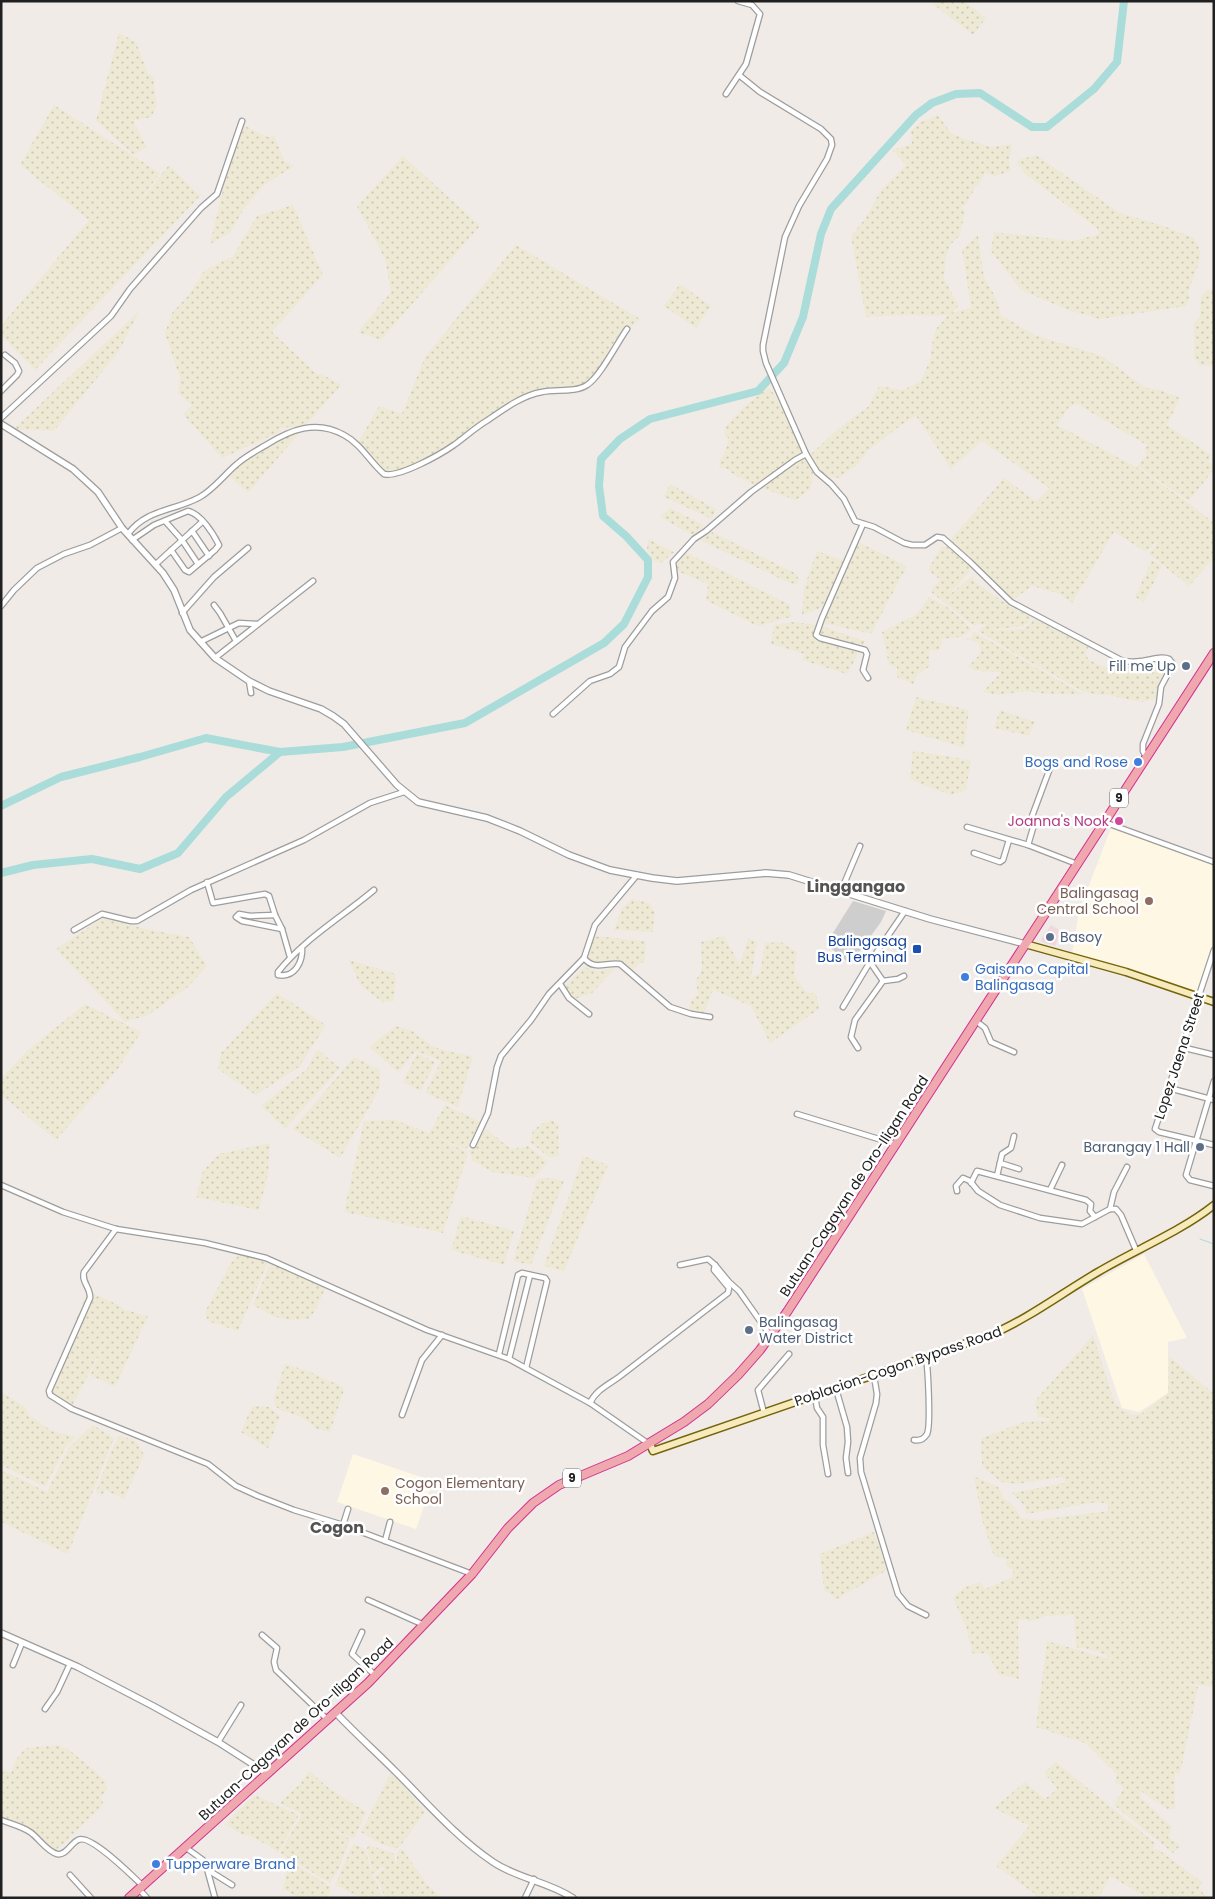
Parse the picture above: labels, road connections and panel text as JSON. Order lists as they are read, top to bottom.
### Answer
{
  "streets": {
    "highway": ["9", "Butuan-Cagayan de Oro-Iligan Road"],
    "main road": ["Poblacion-Cogon Bypass Road"],
    "street": ["Lopez Jaena Street"]
  },
  "crossings": [
    ["Butuan-Cagayan de Oro-Iligan Road", "Poblacion-Cogon Bypass Road"]
  ],
  "districts": ["Linggangao", "Cogon"],
  "places": {
    "other": [
      "Fill me Up",
      "Bogs and Rose",
      "Joanna's Nook",
      "Balingasag Central School",
      "Basoy",
      "Gaisano Capital Balingasag",
      "Barangay 1 Hall",
      "Balingasag Water District",
      "Cogon Elementary School",
      "Tupperware Brand"
    ],
    "transit": ["Balingasag Bus Terminal"]
  }
}
